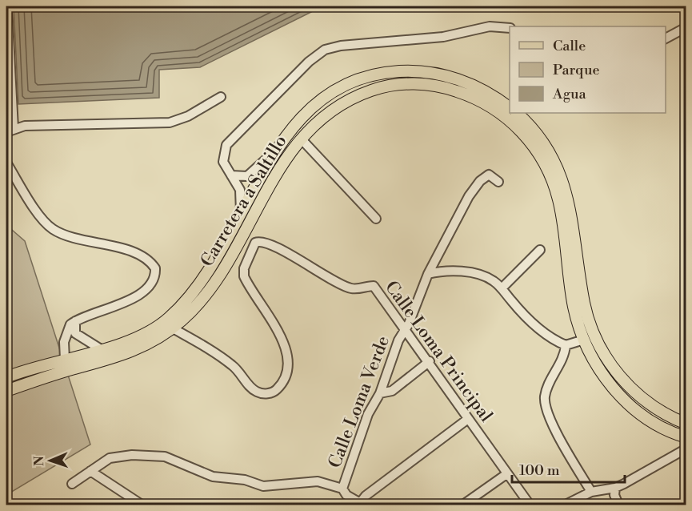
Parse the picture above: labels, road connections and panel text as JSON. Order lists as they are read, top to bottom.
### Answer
{
  "streets": {
    "main road": ["Carretera a Saltillo"],
    "street": ["Calle Loma Principal", "Calle Loma Verde"]
  },
  "crossings": [
    ["Carretera a Saltillo", "Calle Loma Principal"],
    ["Calle Loma Principal", "Calle Loma Verde"]
  ],
  "legend": ["Calle", "Parque", "Agua"],
  "scale_bar": "100 m",
  "north": "left"
}
